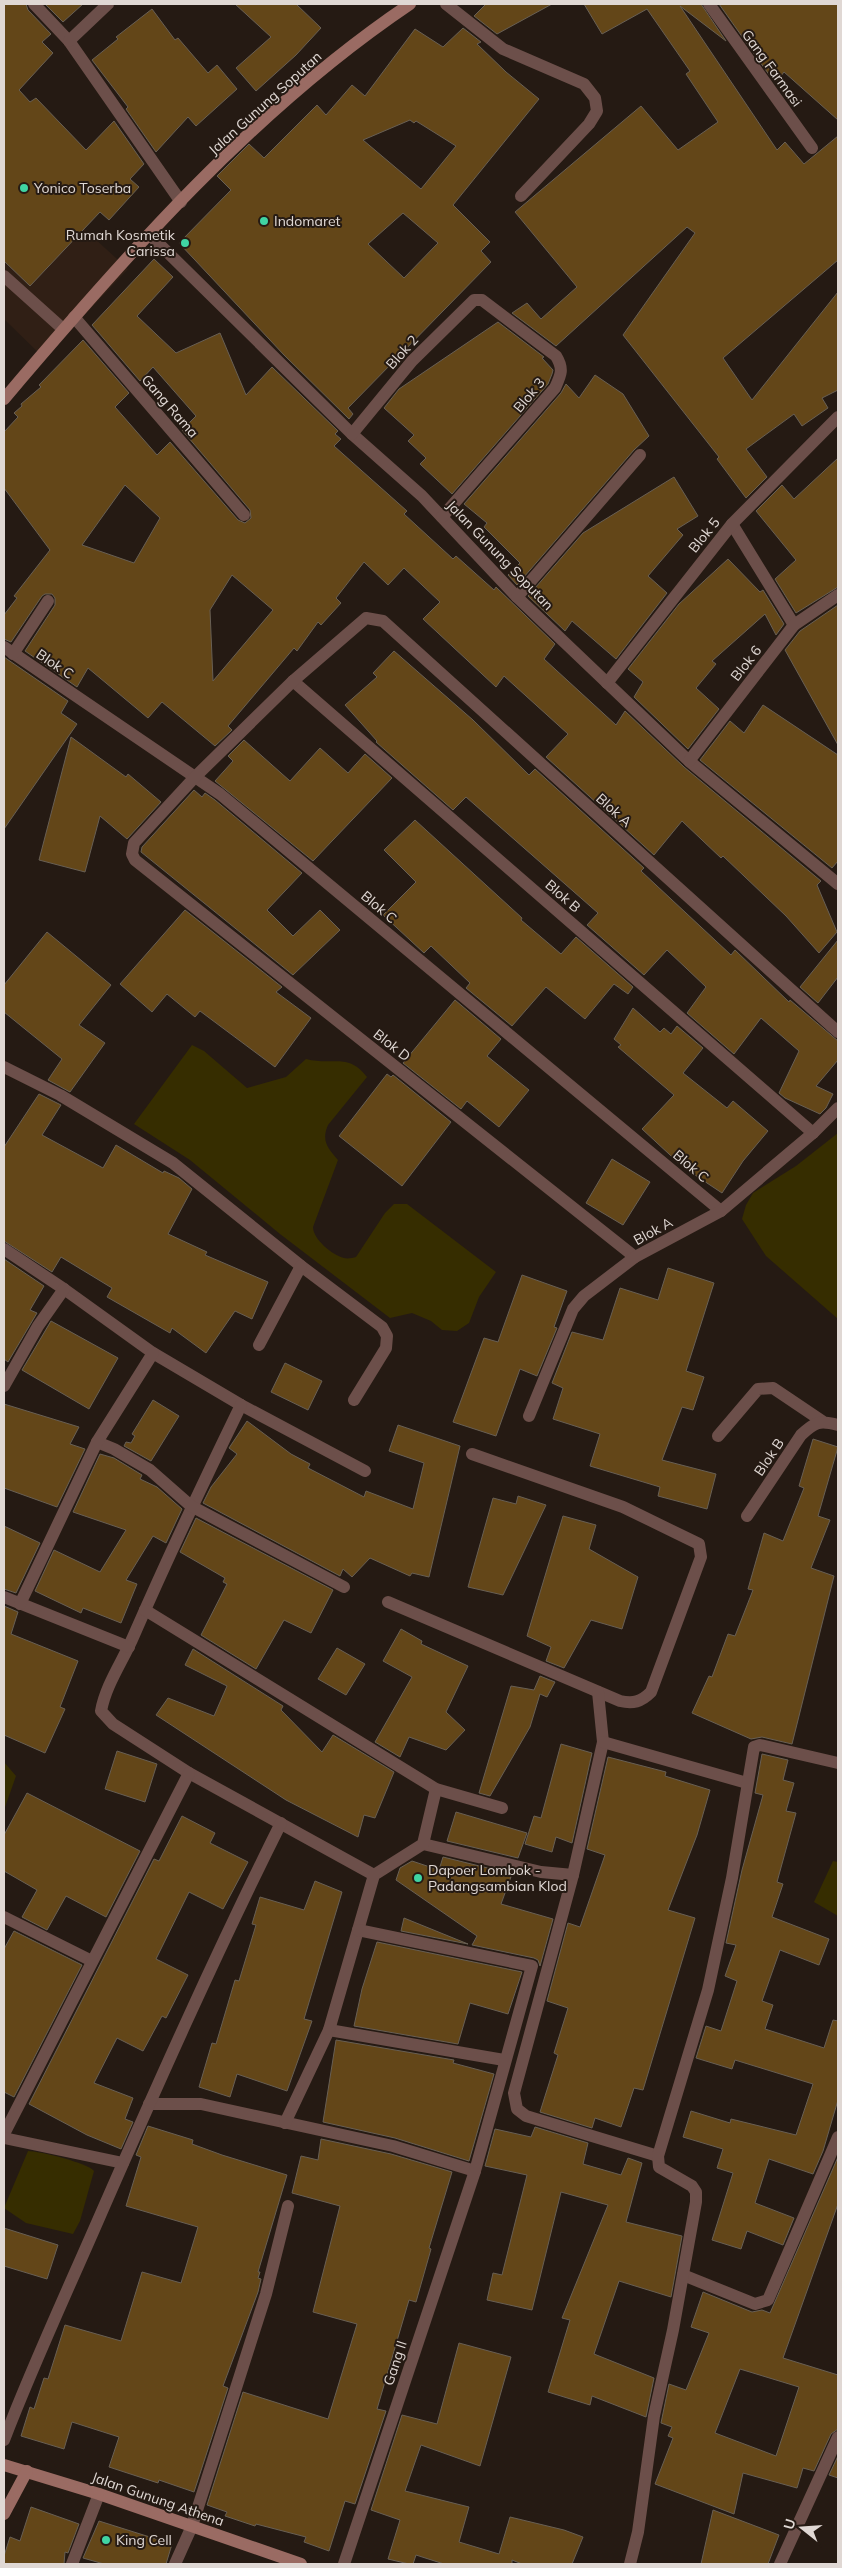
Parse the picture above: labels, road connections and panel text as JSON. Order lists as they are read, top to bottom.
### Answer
{
  "streets": {
    "main road": ["Jalan Gunung Soputan", "Jalan Gunung Athena"],
    "street": [
      "Gang Farmasi",
      "Blok 2",
      "Blok 3",
      "Gang Rama",
      "Blok 5",
      "Blok 6",
      "Blok C",
      "Blok A",
      "Blok B",
      "Blok D",
      "Gang II"
    ]
  },
  "crossings": [
    ["Jalan Gunung Soputan", "Blok 2"],
    ["Jalan Gunung Soputan", "Blok 3"],
    ["Jalan Gunung Soputan", "Gang Rama"],
    ["Jalan Gunung Soputan", "Blok 5"],
    ["Jalan Gunung Soputan", "Blok 6"],
    ["Blok 2", "Blok 3"],
    ["Blok C", "Blok A"],
    ["Blok C", "Blok D"],
    ["Blok A", "Blok B"],
    ["Blok A", "Blok D"]
  ],
  "places": [
    "Yonico Toserba",
    "Indomaret",
    "Rumah Kosmetik Carissa",
    "Dapoer Lombok - Padangsambian Klod",
    "King Cell"
  ],
  "north": "left"
}
